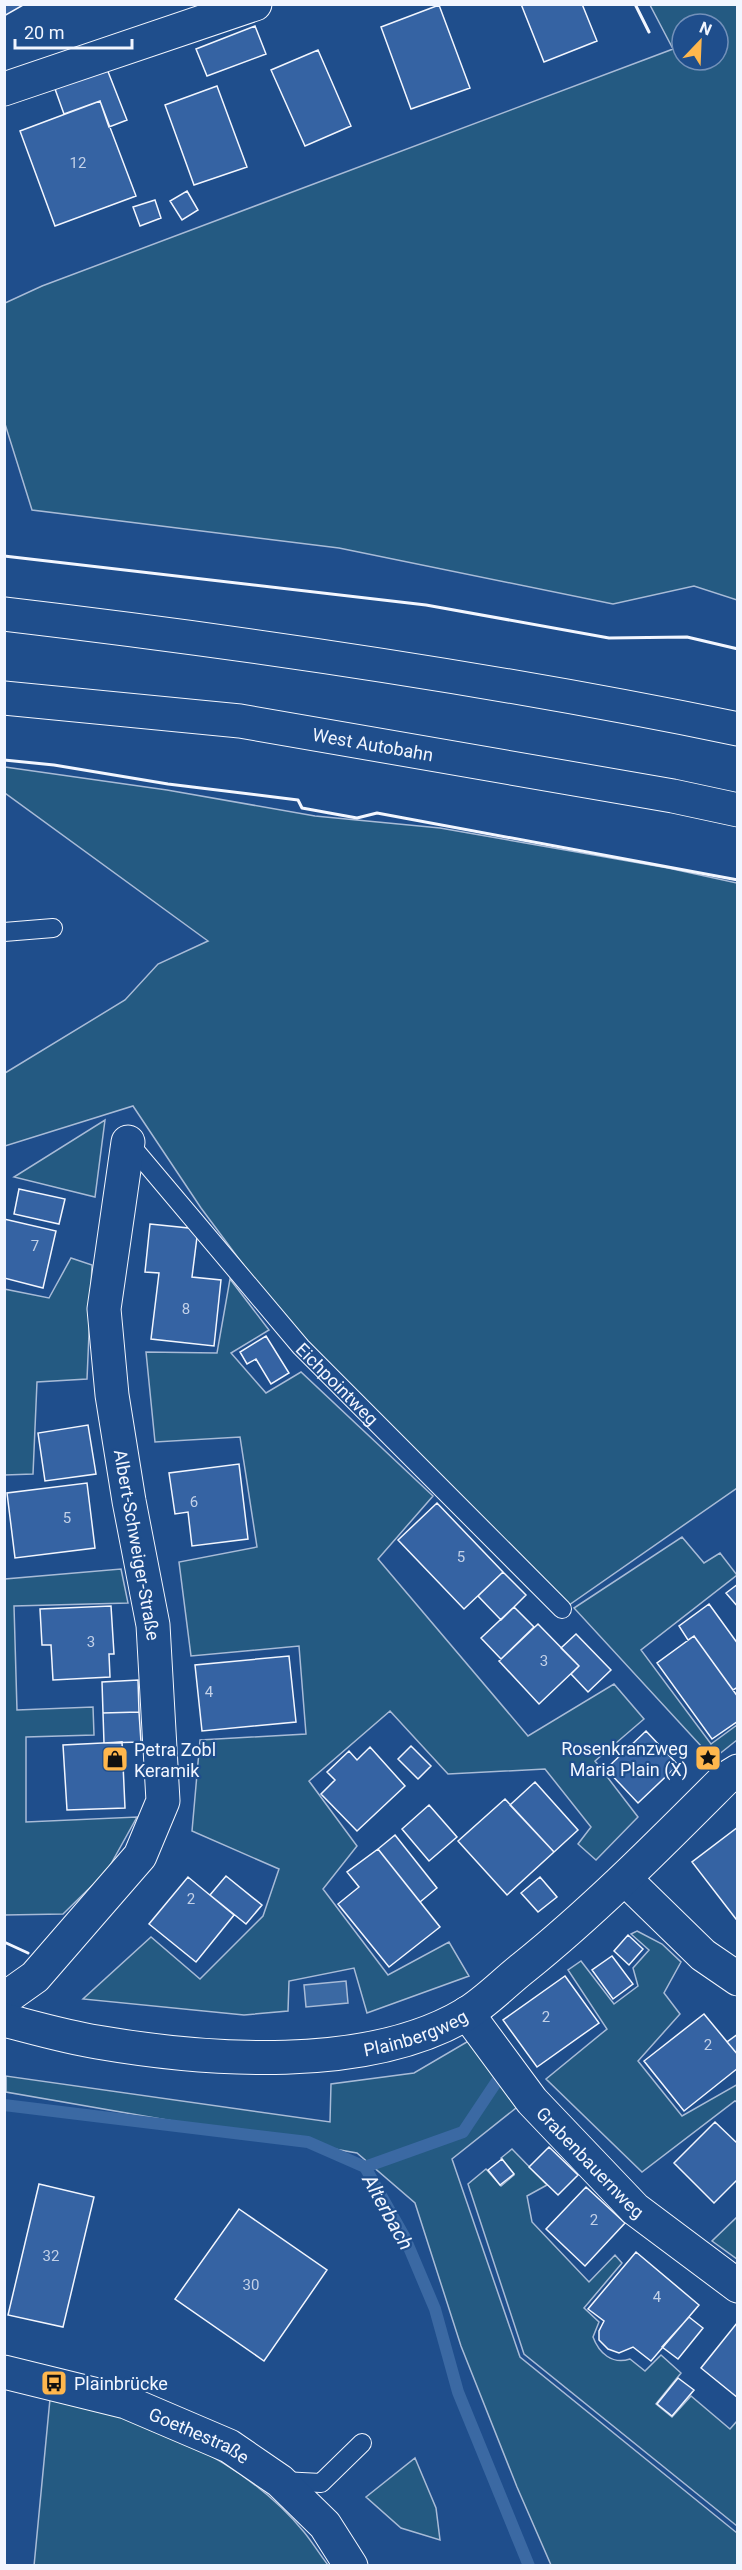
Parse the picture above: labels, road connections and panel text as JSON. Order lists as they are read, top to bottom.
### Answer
{
  "streets": {
    "main road": [
      "West Autobahn",
      "Albert-Schweiger-Straße",
      "Plainbergweg",
      "Grabenbauernweg",
      "Goethestraße"
    ],
    "lane": ["Eichpointweg"]
  },
  "crossings": [
    ["Eichpointweg", "Albert-Schweiger-Straße"],
    ["Plainbergweg", "Grabenbauernweg"]
  ],
  "water": ["Alterbach"],
  "places": {
    "place": ["Rosenkranzweg Maria Plain (X)"],
    "shop": ["Petra Zobl Keramik"],
    "bus stop": ["Plainbrücke"]
  },
  "house_numbers": [
    "12",
    "7",
    "8",
    "6",
    "5",
    "5",
    "3",
    "3",
    "4",
    "2",
    "2",
    "2",
    "2",
    "32",
    "30",
    "4"
  ],
  "scale_bar": "20 m",
  "north": "top right"
}
